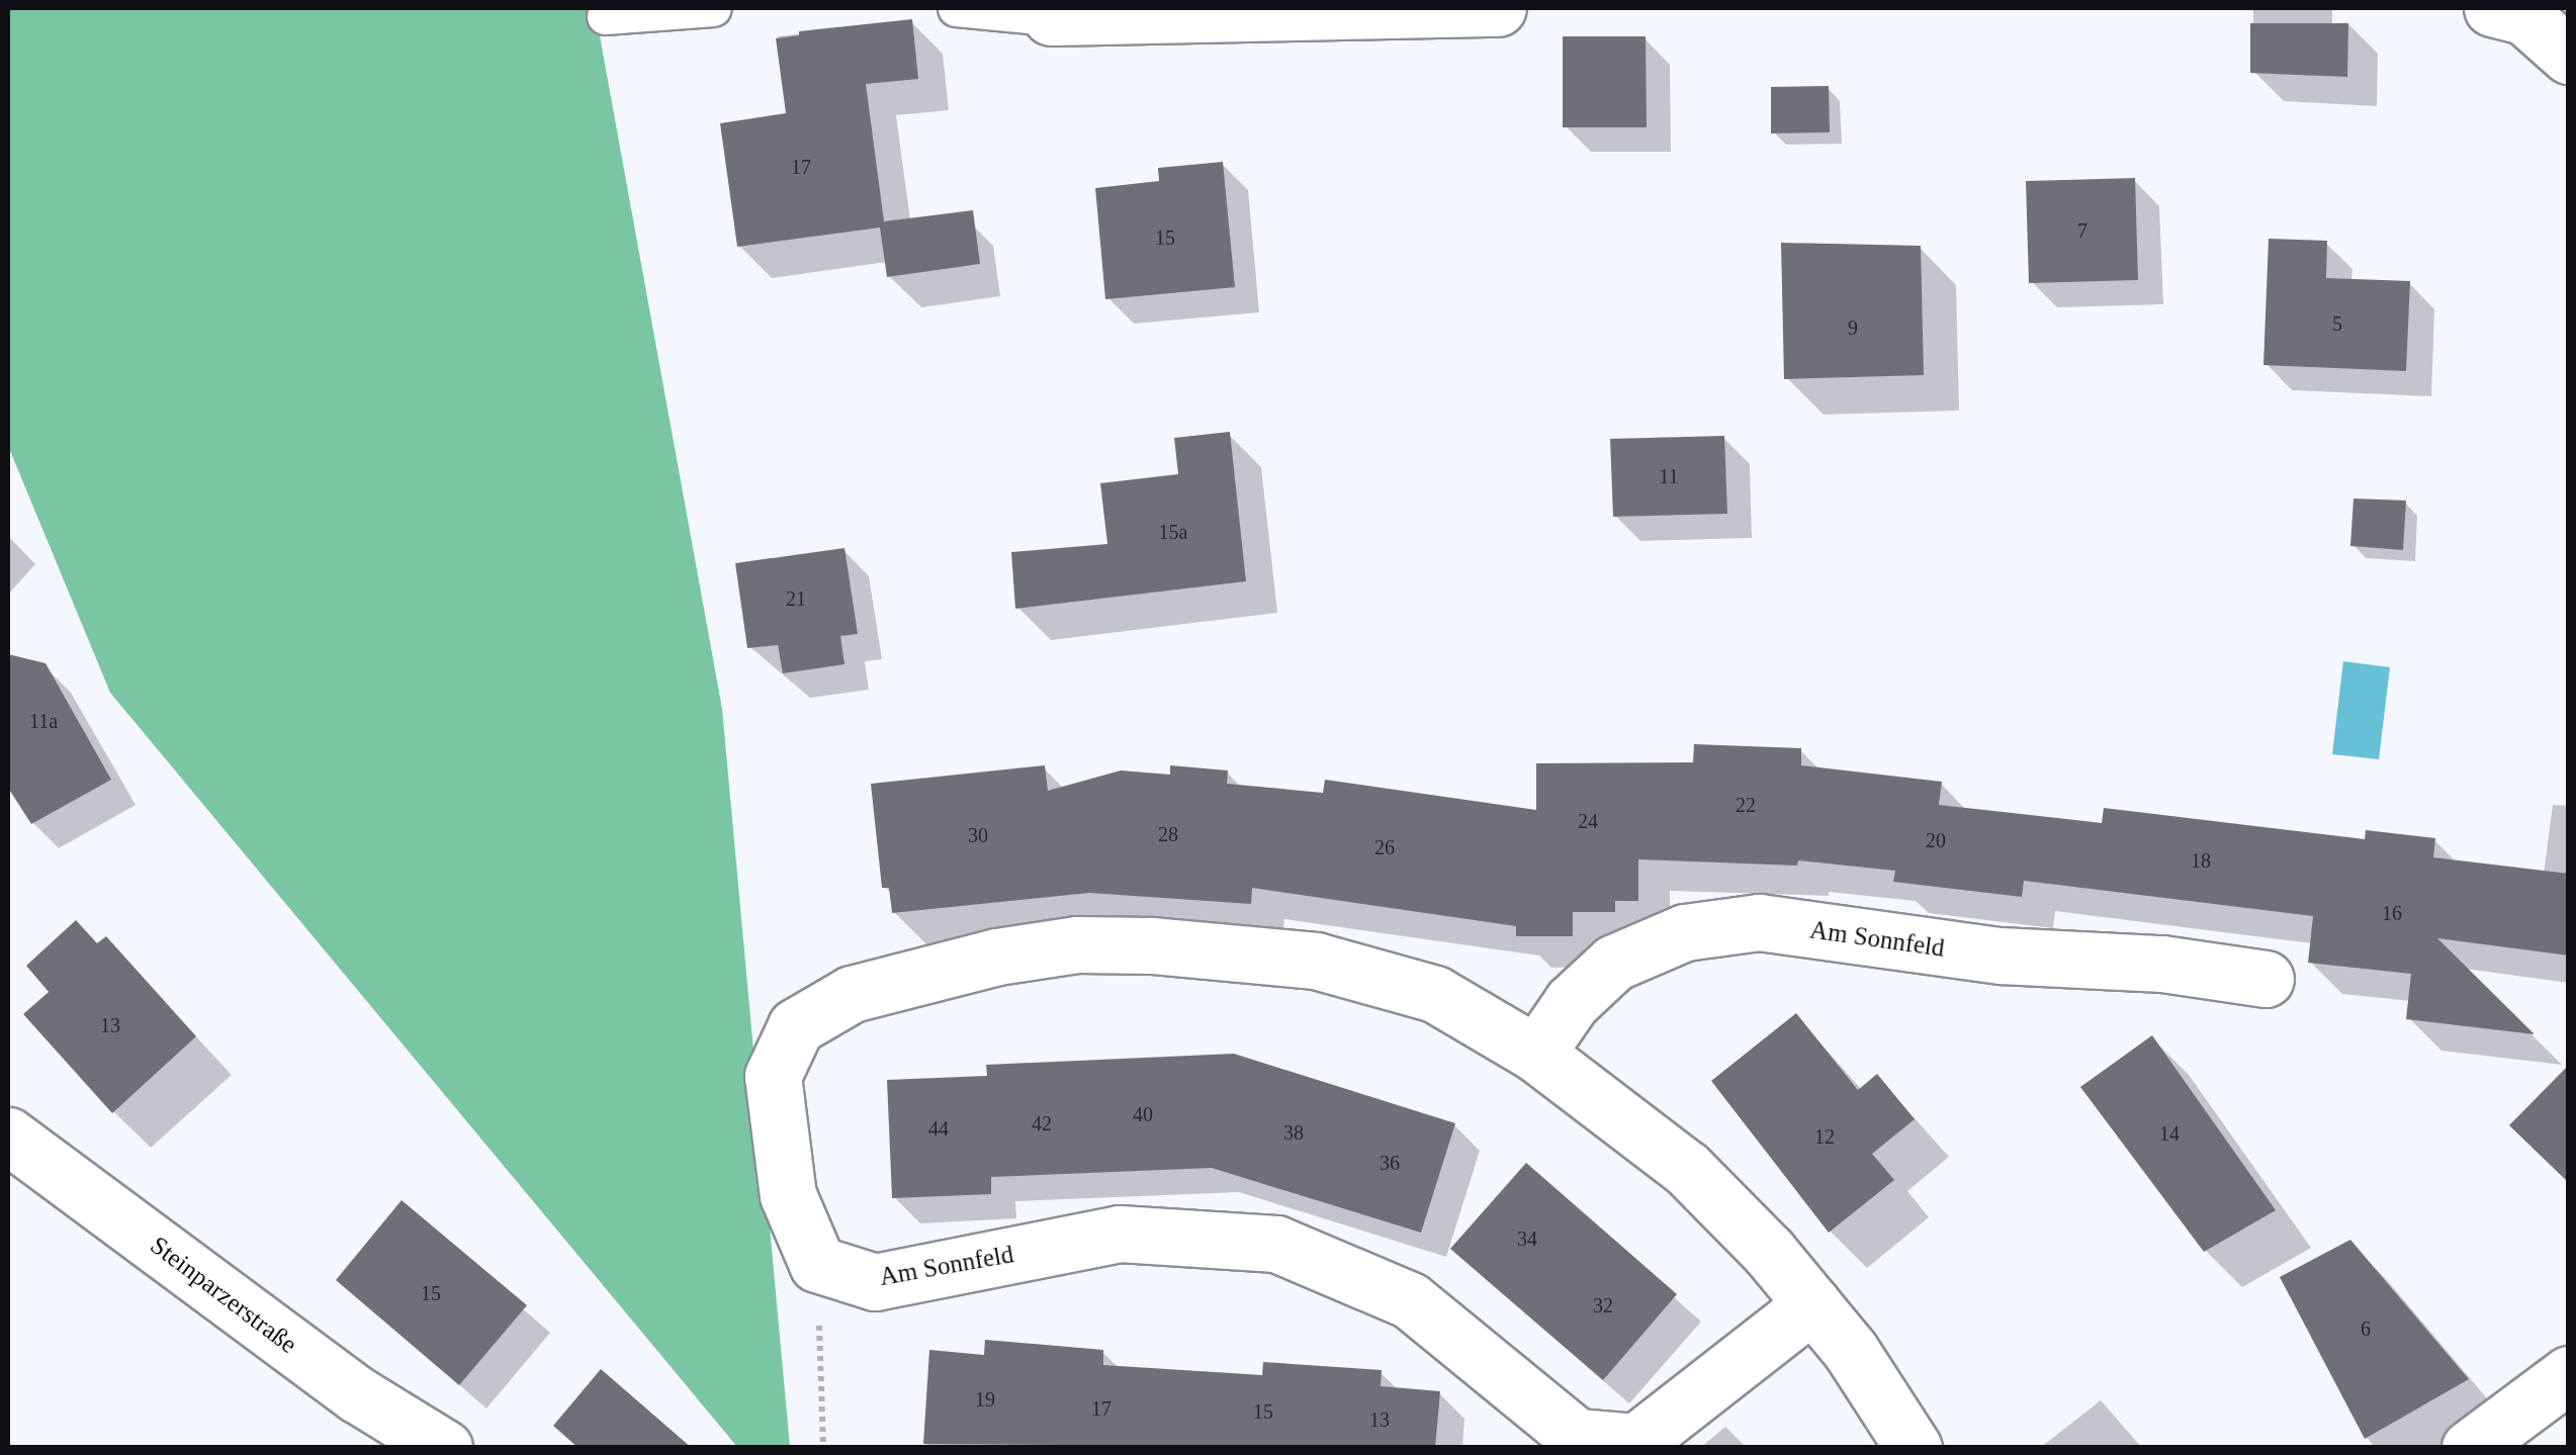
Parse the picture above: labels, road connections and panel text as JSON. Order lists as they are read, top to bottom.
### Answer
{
  "streets": {
    "street": ["Am Sonnfeld", "Steinparzerstraße"]
  },
  "house_numbers": [
    "17",
    "7",
    "15",
    "5",
    "9",
    "11",
    "15a",
    "21",
    "11a",
    "22",
    "24",
    "28",
    "30",
    "20",
    "26",
    "18",
    "16",
    "13",
    "40",
    "42",
    "44",
    "38",
    "14",
    "12",
    "36",
    "34",
    "15",
    "32",
    "6",
    "19",
    "17",
    "15",
    "13"
  ]
}
